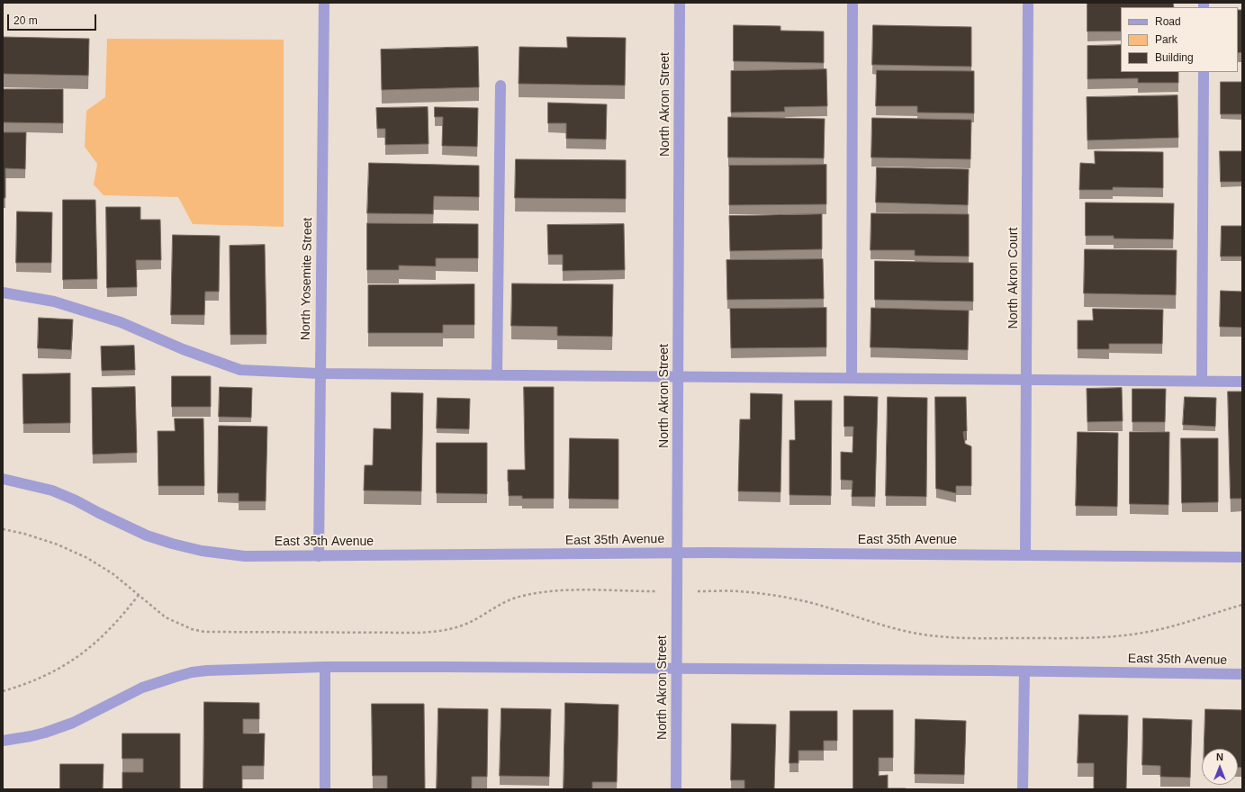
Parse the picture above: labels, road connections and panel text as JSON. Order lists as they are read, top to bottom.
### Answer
{
  "streets": {
    "street": [
      "North Akron Street",
      "North Akron Court",
      "North Yosemite Street",
      "East 35th Avenue"
    ]
  },
  "crossings": [
    ["North Akron Street", "East 35th Avenue"],
    ["North Akron Court", "East 35th Avenue"],
    ["North Yosemite Street", "East 35th Avenue"]
  ],
  "legend": ["Road", "Park", "Building"],
  "scale_bar": "20 m",
  "north": "top"
}
